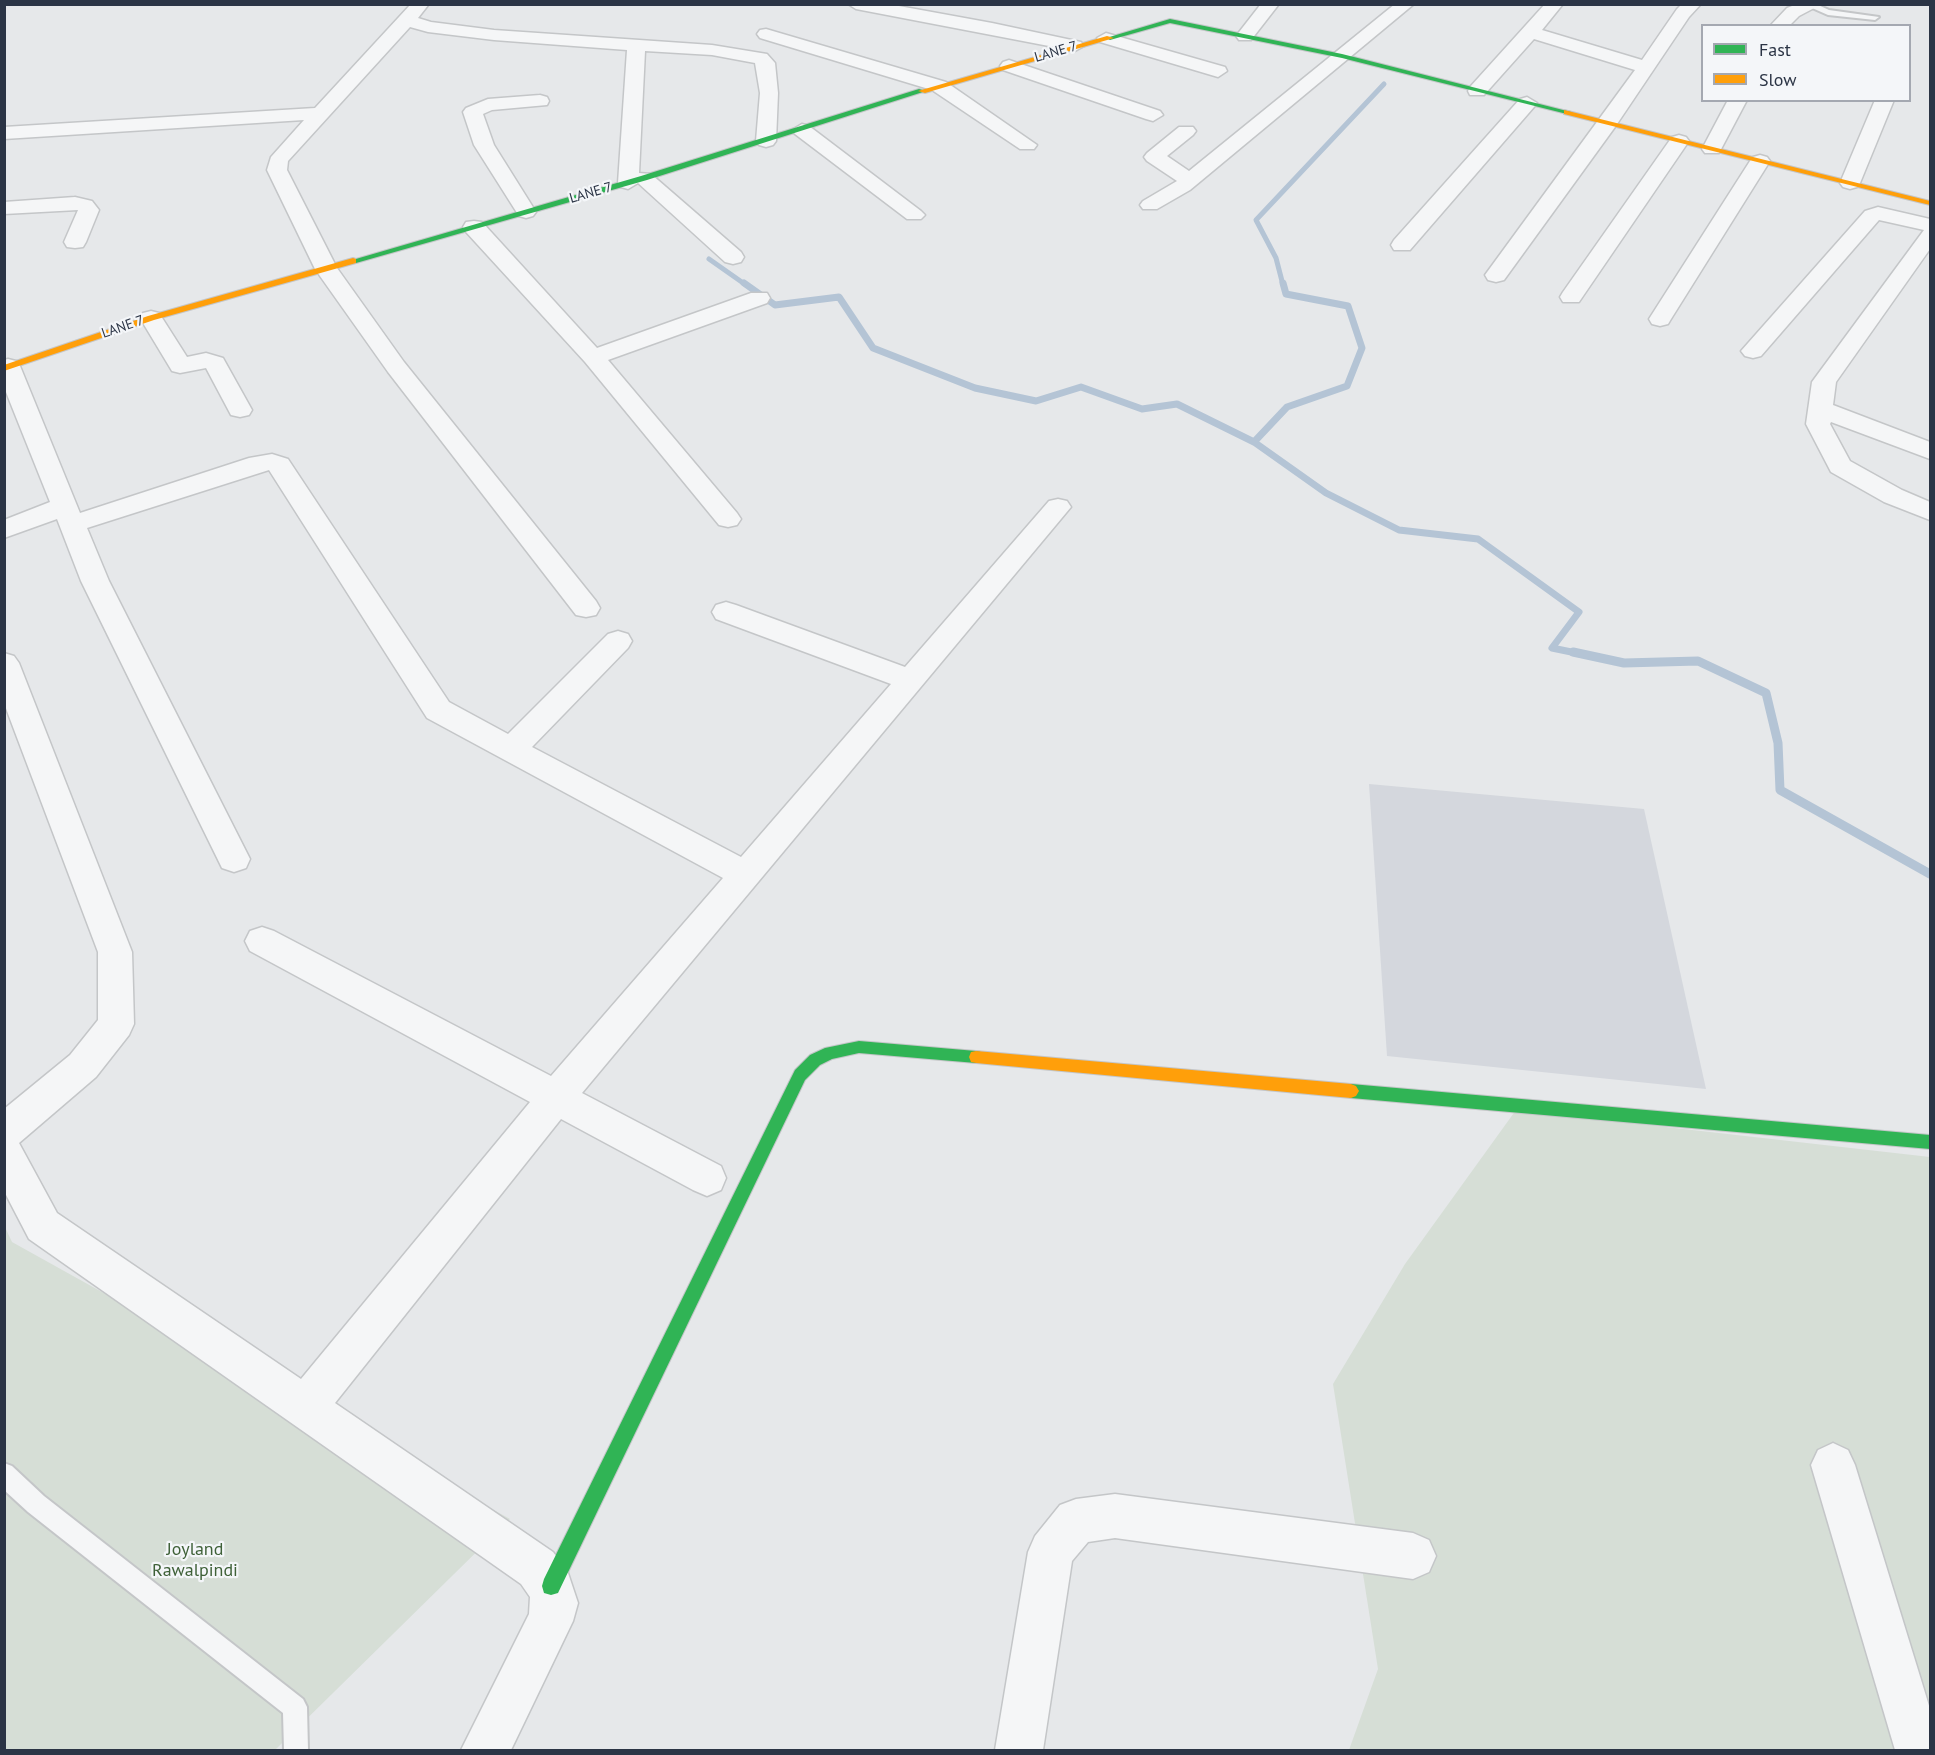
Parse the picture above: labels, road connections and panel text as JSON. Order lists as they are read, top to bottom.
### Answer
{
  "streets": {
    "street": ["LANE 7"]
  },
  "parks": ["Joyland Rawalpindi"],
  "legend": ["Fast", "Slow"]
}
